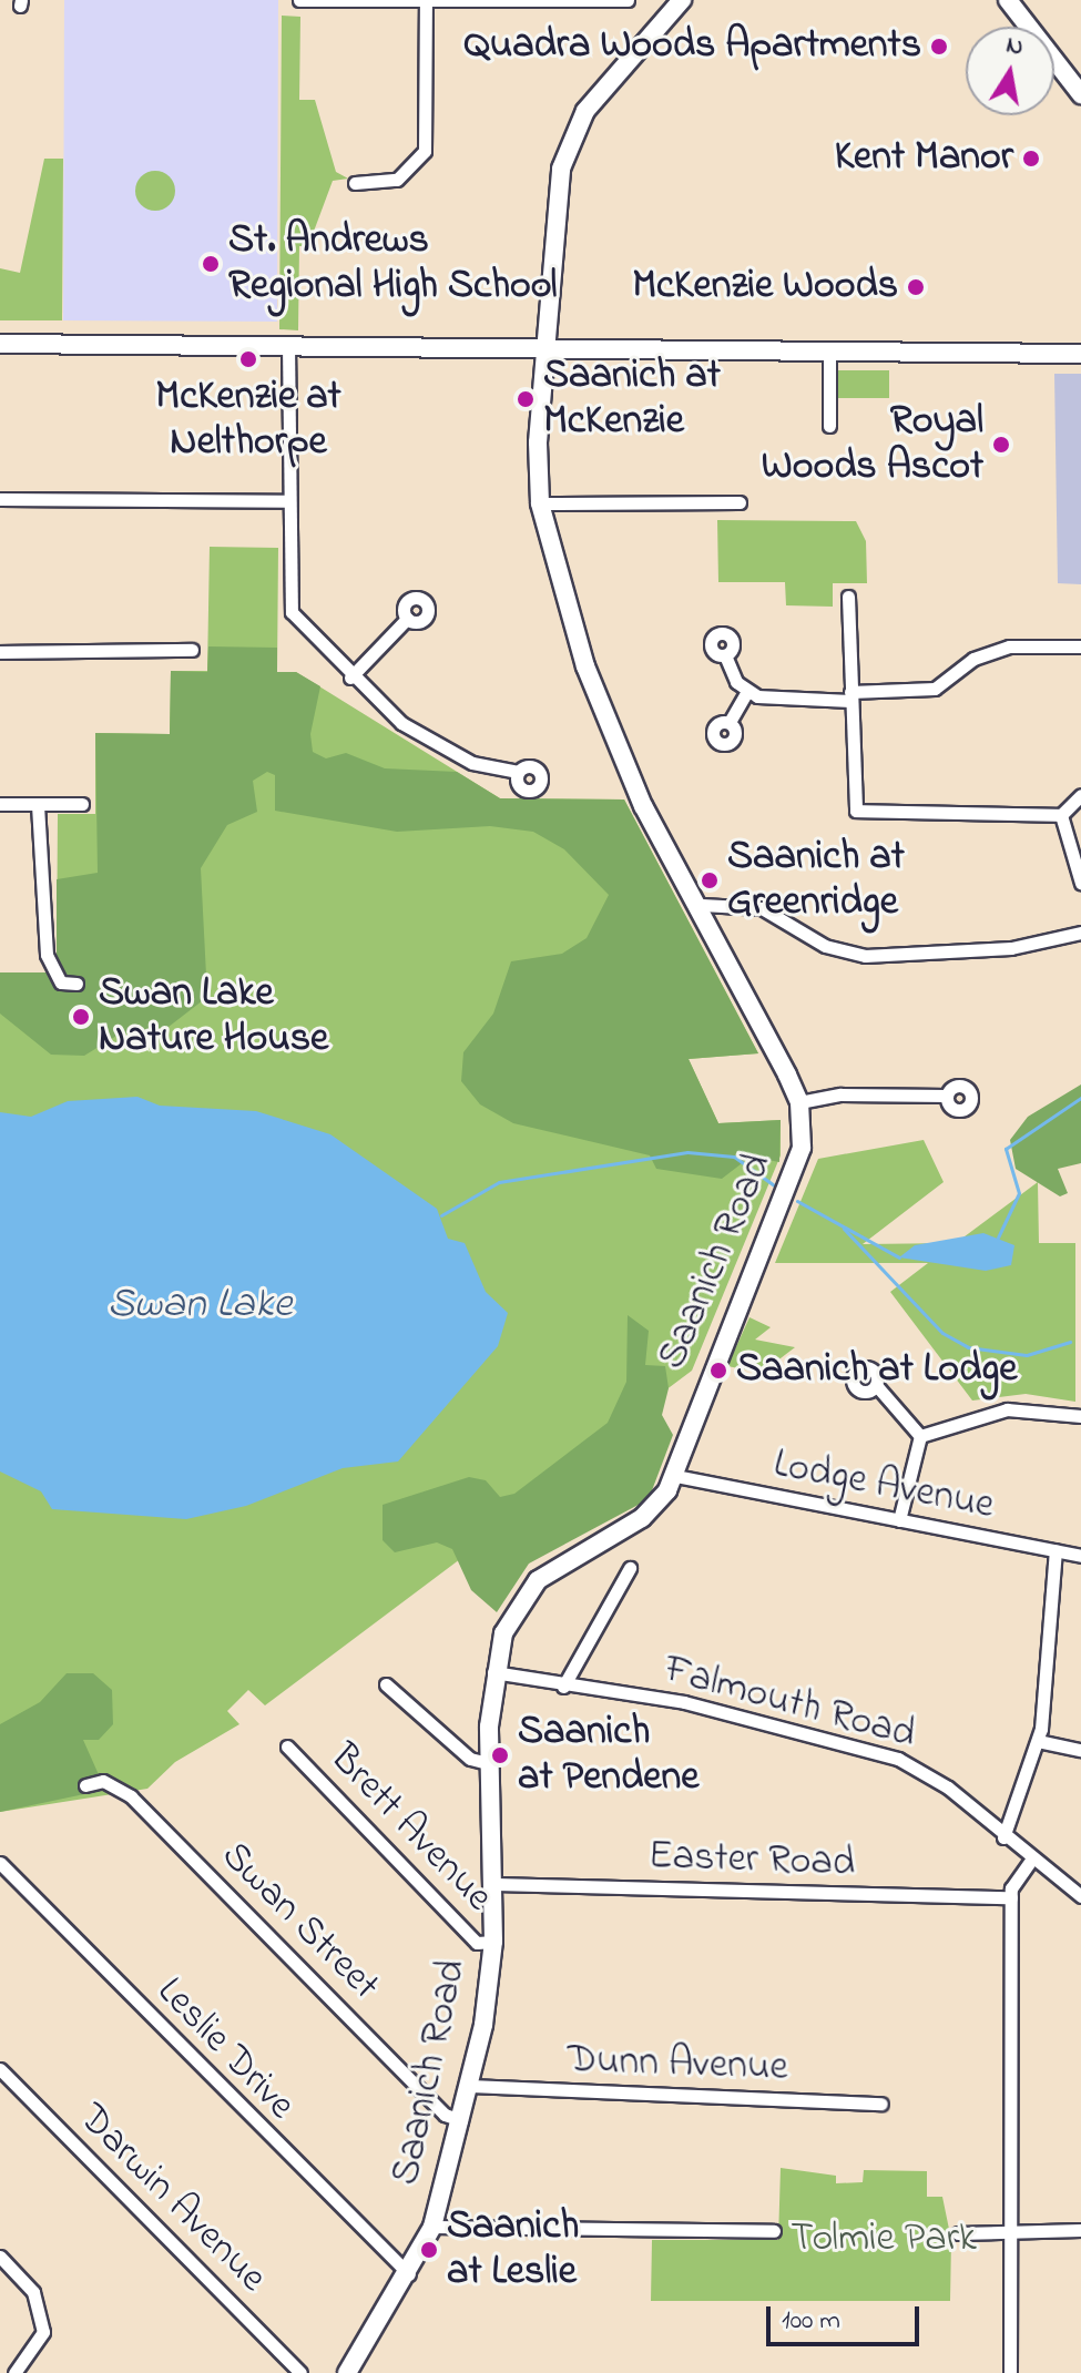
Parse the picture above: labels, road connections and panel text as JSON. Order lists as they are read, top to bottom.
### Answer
{
  "streets": {
    "main road": ["Saanich Road"],
    "street": [
      "Lodge Avenue",
      "Falmouth Road",
      "Brett Avenue",
      "Easter Road",
      "Swan Street",
      "Leslie Drive",
      "Dunn Avenue",
      "Darwin Avenue"
    ]
  },
  "crossings": [
    ["Saanich Road", "Lodge Avenue"],
    ["Saanich Road", "Falmouth Road"],
    ["Saanich Road", "Brett Avenue"],
    ["Saanich Road", "Easter Road"],
    ["Saanich Road", "Swan Street"],
    ["Saanich Road", "Leslie Drive"],
    ["Saanich Road", "Dunn Avenue"]
  ],
  "water": ["Swan Lake"],
  "parks": ["Tolmie Park"],
  "places": [
    "Quadra Woods Apartments",
    "Kent Manor",
    "St. Andrews Regional High School",
    "McKenzie Woods",
    "McKenzie at Nelthorpe",
    "Saanich at McKenzie",
    "Royal Woods Ascot",
    "Saanich at Greenridge",
    "Swan Lake Nature House",
    "Saanich at Lodge",
    "Saanich at Pendene",
    "Saanich at Leslie"
  ],
  "scale_bar": "100 m",
  "north": "top"
}
